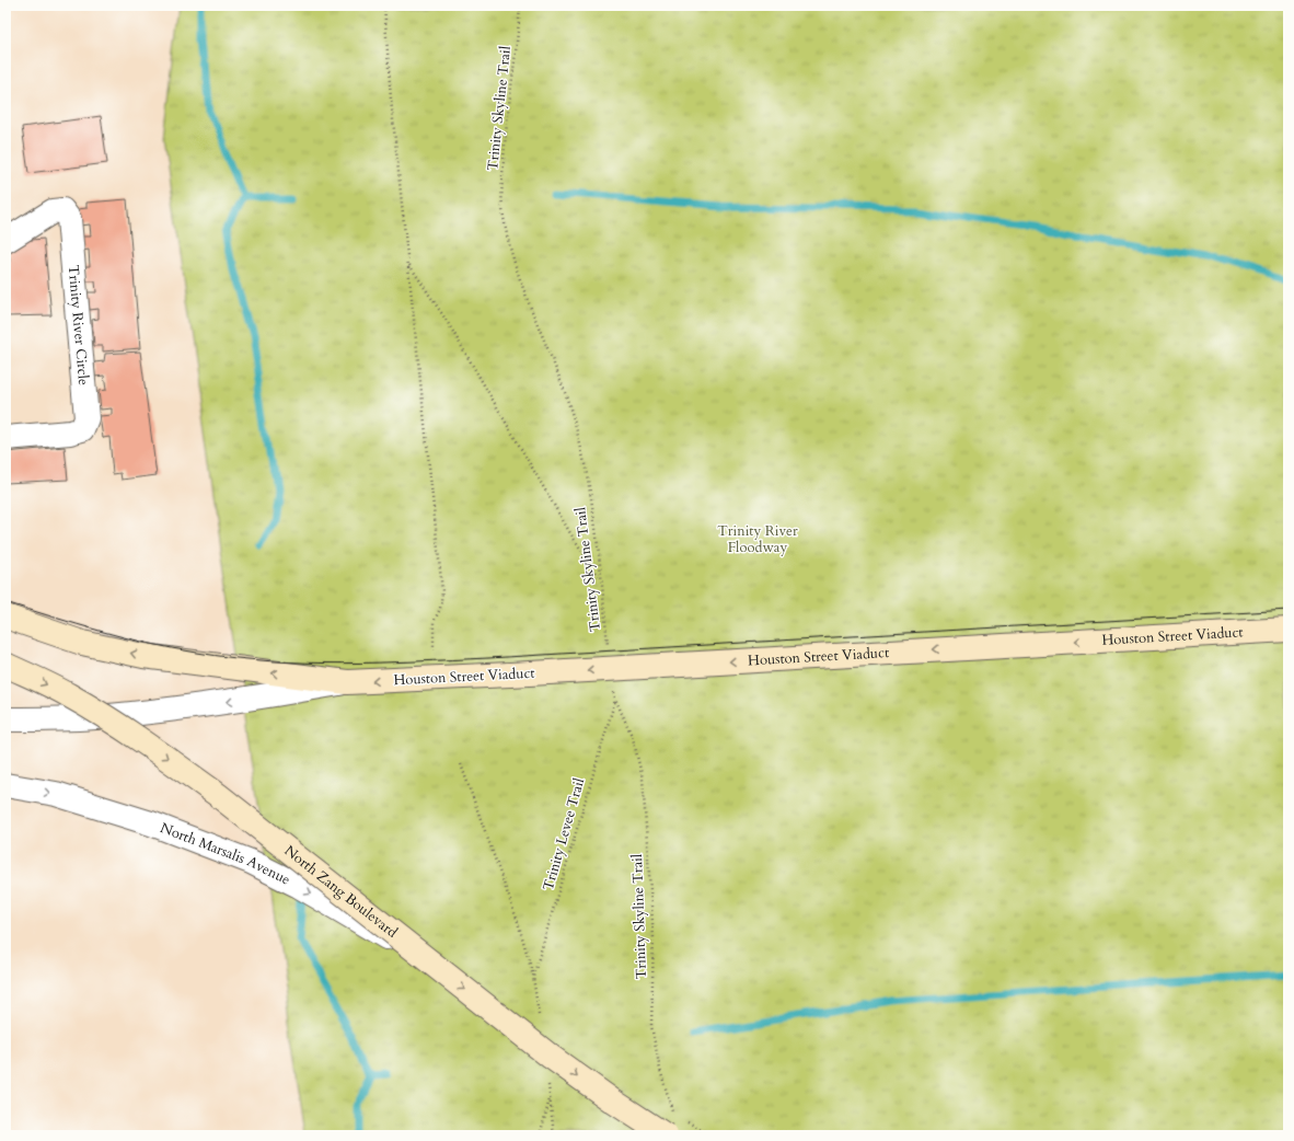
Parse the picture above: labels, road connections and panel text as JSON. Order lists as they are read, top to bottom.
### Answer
{
  "streets": {
    "main road": ["Houston Street Viaduct", "North Zang Boulevard"],
    "street": ["Trinity River Circle", "North Marsalis Avenue"],
    "path": ["Trinity Skyline Trail", "Trinity Levee Trail"]
  },
  "crossings": [
    ["Trinity Skyline Trail", "Trinity Levee Trail"],
    ["North Marsalis Avenue", "North Zang Boulevard"]
  ],
  "one_way": ["Houston Street Viaduct", "North Marsalis Avenue"],
  "parks": ["Trinity River Floodway"]
}
